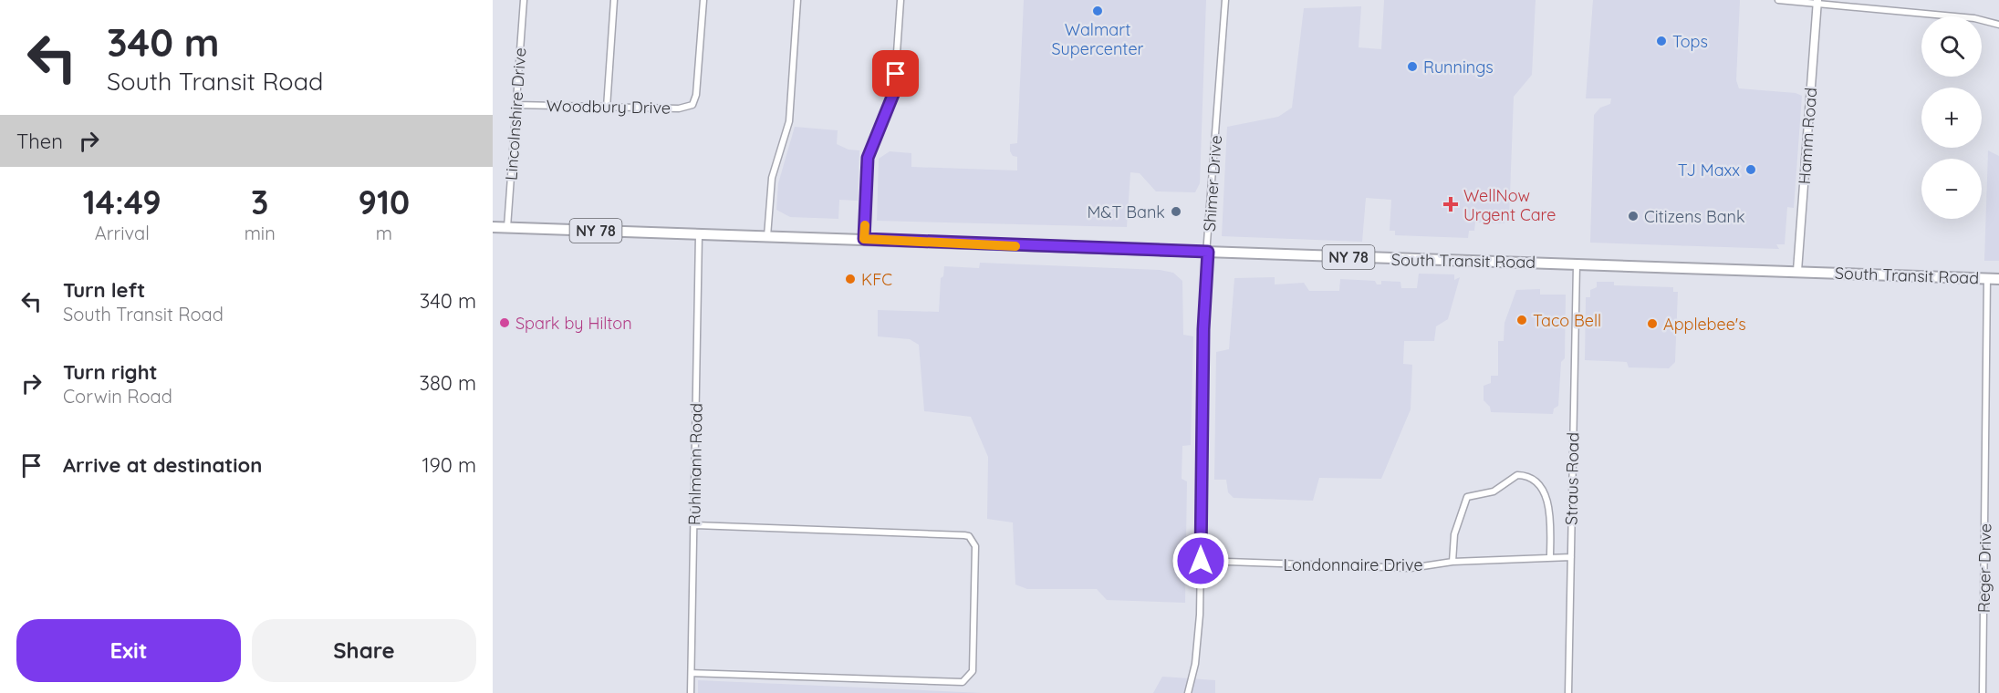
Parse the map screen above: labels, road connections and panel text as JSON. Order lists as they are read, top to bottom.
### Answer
{
  "streets": {
    "highway": ["NY 78", "South Transit Road"],
    "street": [
      "Woodbury Drive",
      "Lincolnshire Drive",
      "Hamm Road",
      "Shimer Drive",
      "Ruhlmann Road",
      "Straus Road",
      "Londonnaire Drive",
      "Reger Drive"
    ]
  },
  "crossings": [
    ["Woodbury Drive", "Lincolnshire Drive"],
    ["Lincolnshire Drive", "NY 78"],
    ["Hamm Road", "South Transit Road"],
    ["Shimer Drive", "South Transit Road"],
    ["Shimer Drive", "Londonnaire Drive"],
    ["NY 78", "South Transit Road"],
    ["NY 78", "Ruhlmann Road"],
    ["South Transit Road", "Ruhlmann Road"],
    ["South Transit Road", "Straus Road"],
    ["South Transit Road", "Reger Drive"],
    ["Straus Road", "Londonnaire Drive"]
  ],
  "places": {
    "other": [
      "Walmart Supercenter",
      "Tops",
      "Runnings",
      "TJ Maxx",
      "M&T Bank",
      "Citizens Bank",
      "KFC",
      "Taco Bell",
      "Spark by Hilton",
      "Applebee's"
    ],
    "health": ["WellNow Urgent Care"]
  },
  "page": {
    "turn": ["340 m", "South Transit Road"],
    "map_buttons": ["+", "−"],
    "then": "Then",
    "eta": [
      "14:49",
      "Arrival",
      "3",
      "min",
      "910",
      "m"
    ],
    "list": [
      {
        "name": "Turn left",
        "note": "South Transit Road",
        "value": "340 m"
      },
      {
        "name": "Turn right",
        "note": "Corwin Road",
        "value": "380 m"
      },
      {
        "name": "Arrive at destination",
        "value": "190 m"
      }
    ],
    "buttons": ["Exit", "Share"]
  }
}
